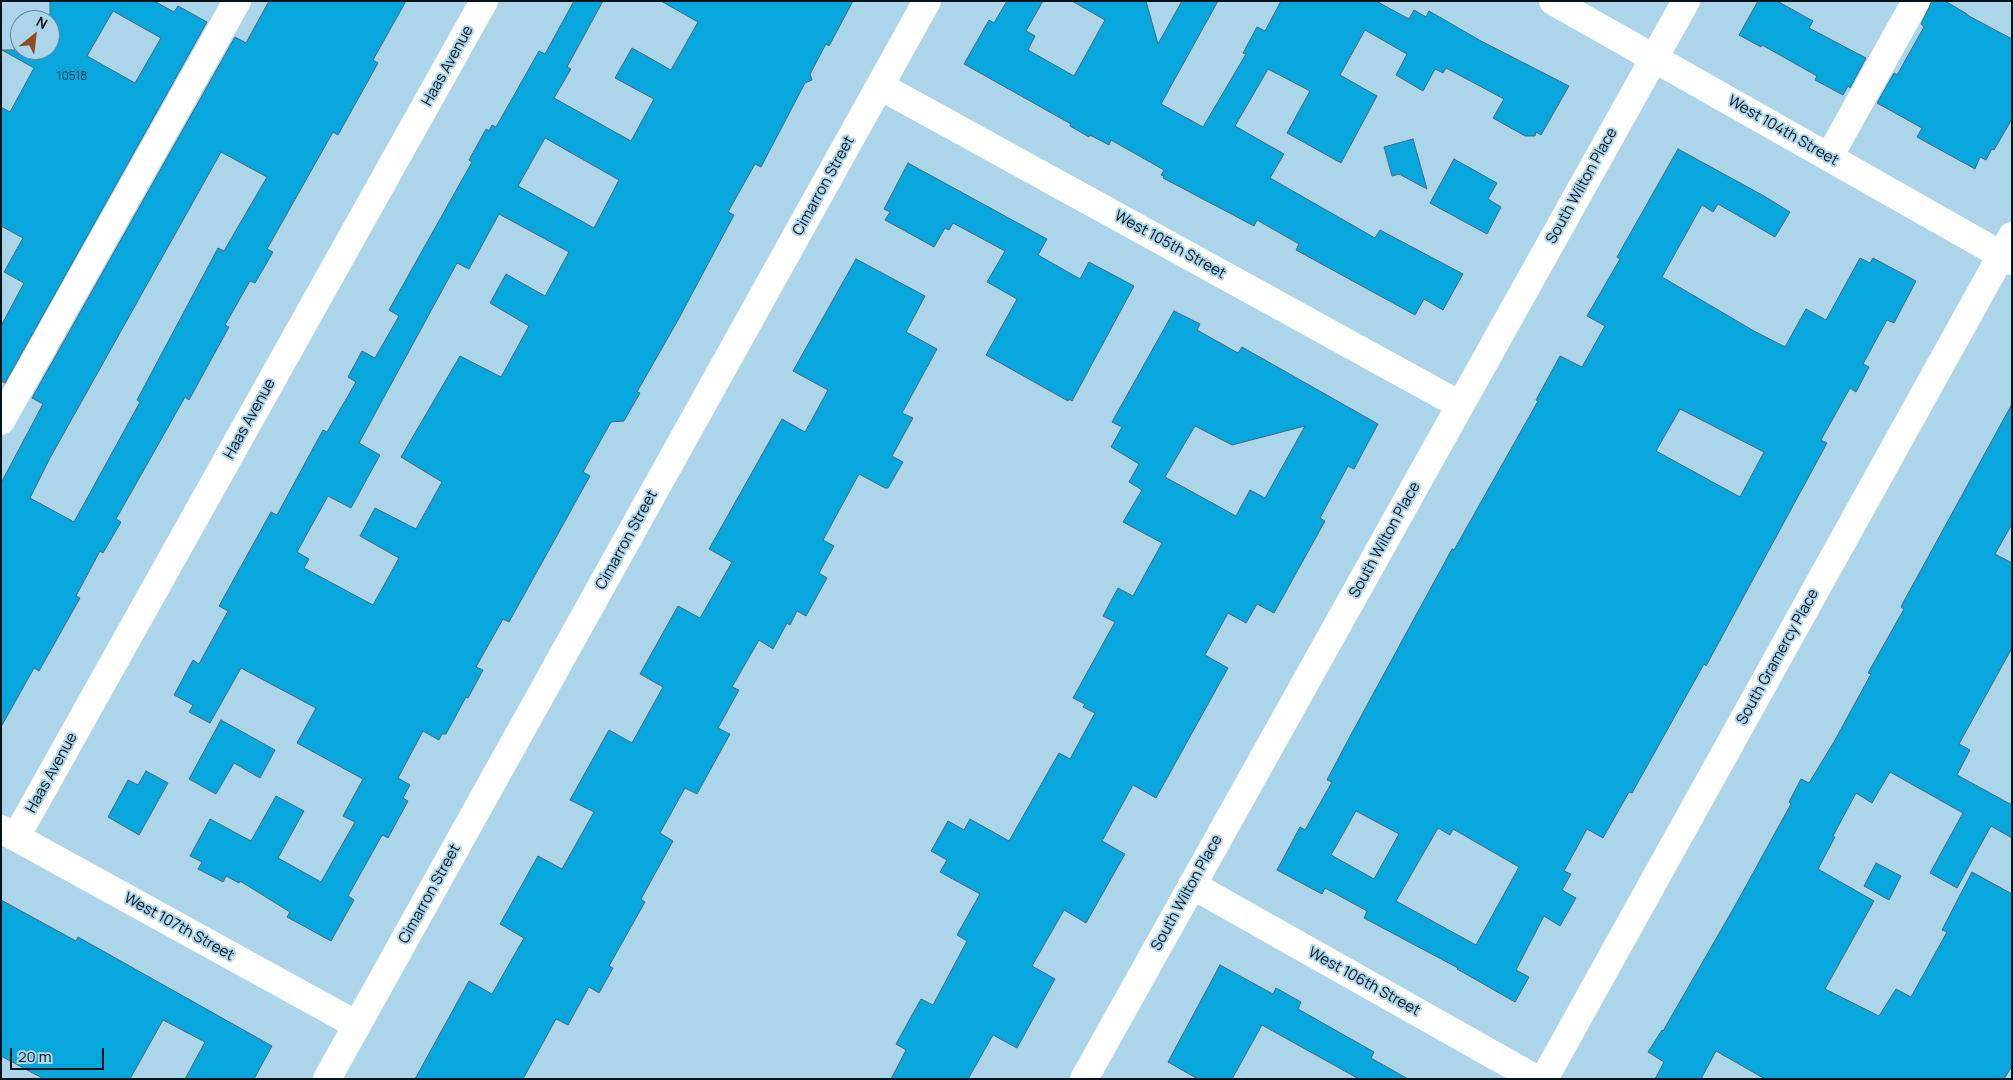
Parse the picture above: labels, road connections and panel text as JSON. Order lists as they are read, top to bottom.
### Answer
{
  "streets": {
    "street": [
      "Haas Avenue",
      "West 104th Street",
      "Cimarron Street",
      "South Wilton Place",
      "West 105th Street",
      "South Gramercy Place",
      "West 107th Street",
      "West 106th Street"
    ]
  },
  "crossings": [
    ["Haas Avenue", "West 107th Street"],
    ["West 104th Street", "South Wilton Place"],
    ["West 104th Street", "South Gramercy Place"],
    ["Cimarron Street", "West 105th Street"],
    ["Cimarron Street", "West 107th Street"],
    ["South Wilton Place", "West 105th Street"],
    ["South Wilton Place", "West 106th Street"]
  ],
  "house_numbers": ["10518"],
  "scale_bar": "20 m",
  "north": "top right"
}
